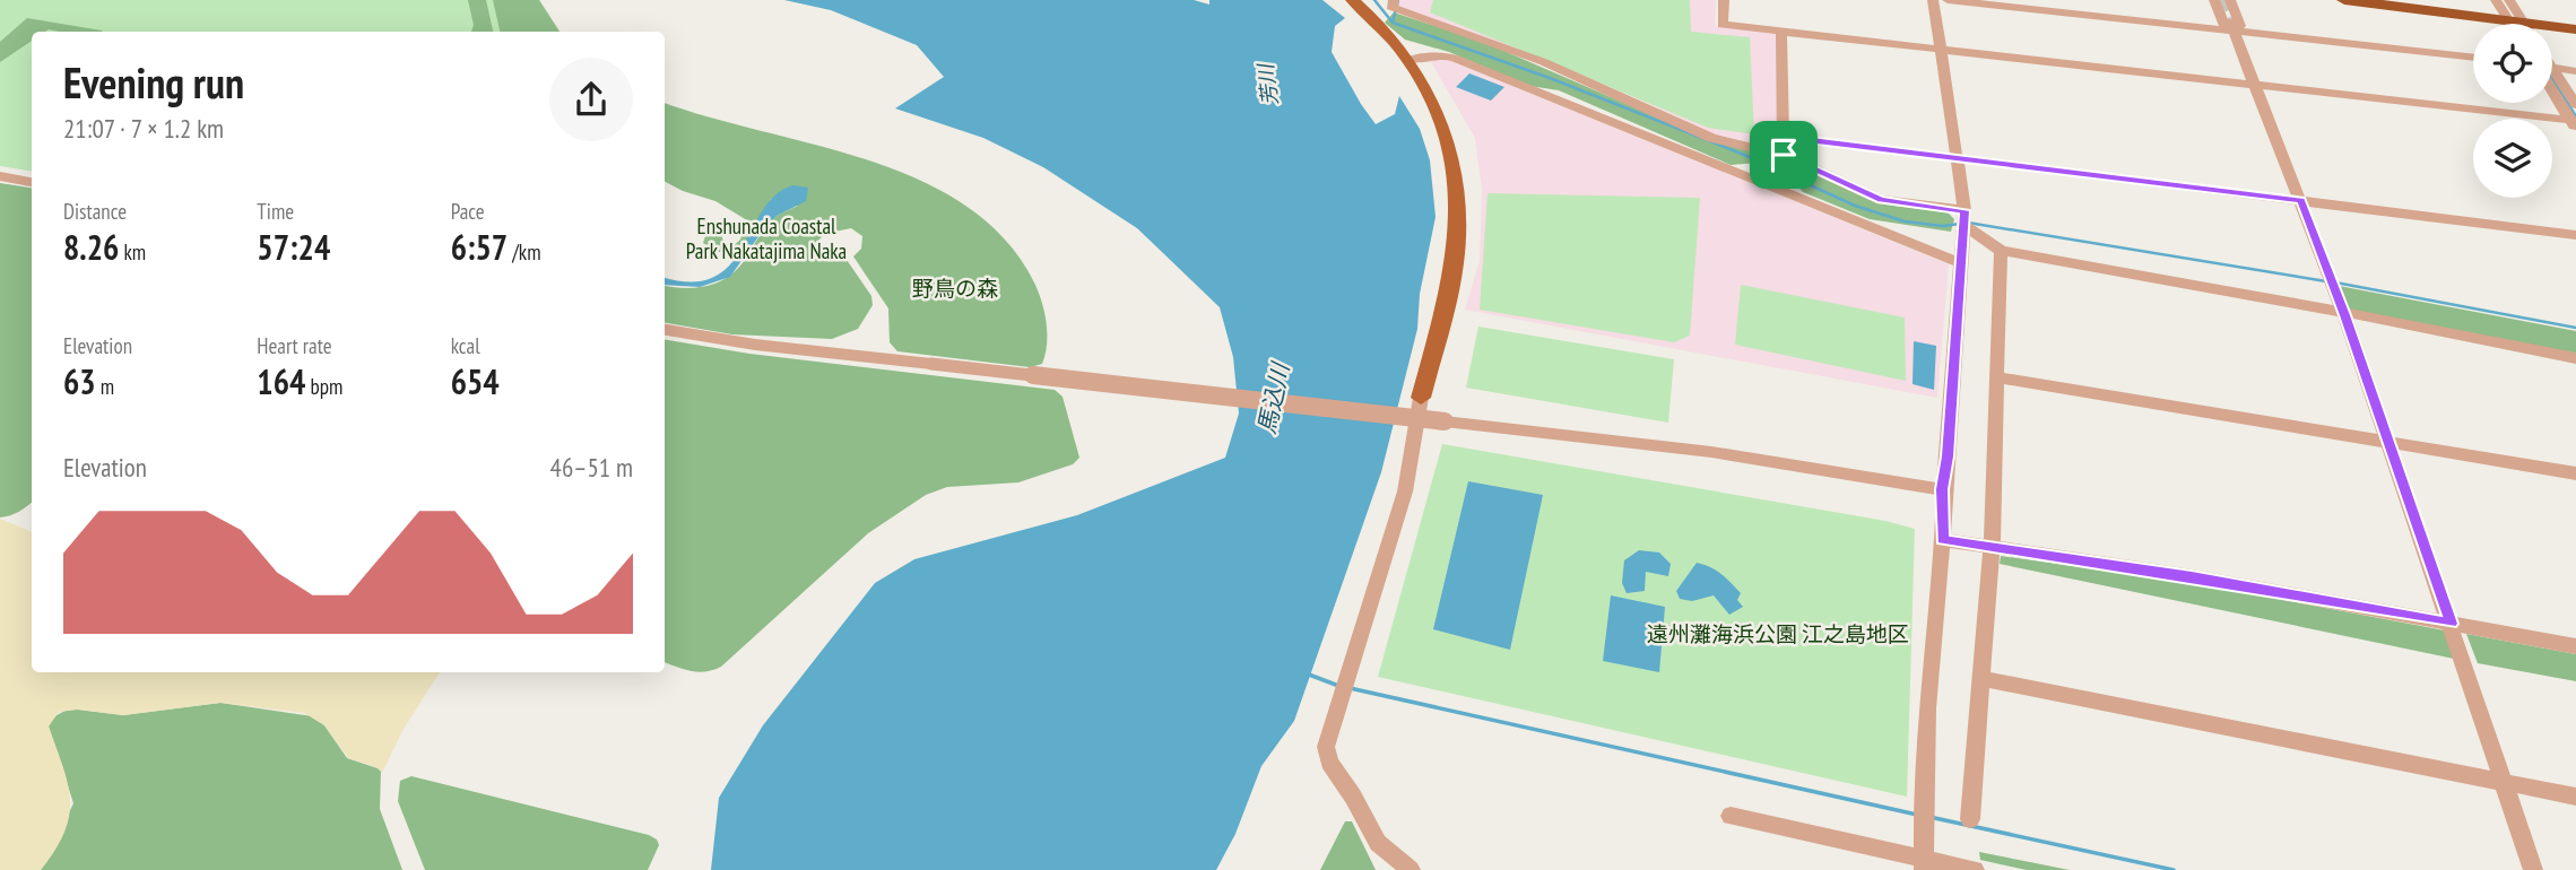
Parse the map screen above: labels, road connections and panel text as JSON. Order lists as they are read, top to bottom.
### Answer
{
  "water": ["芳川", "馬込川"],
  "parks": ["Enshunada Coastal Park Nakatajima Naka", "野鳥の森", "遠州灘海浜公園 江之島地区"],
  "page": {
    "heading": ["Evening run", "21:07 · 7 × 1.2 km"],
    "stats": [
      ["Distance", "8.26 km"],
      ["Time", "57:24"],
      ["Pace", "6:57 /km"],
      ["Elevation", "63 m"],
      ["Heart rate", "164 bpm"],
      ["kcal", "654"]
    ],
    "chart": ["Elevation", "46–51 m"]
  }
}
